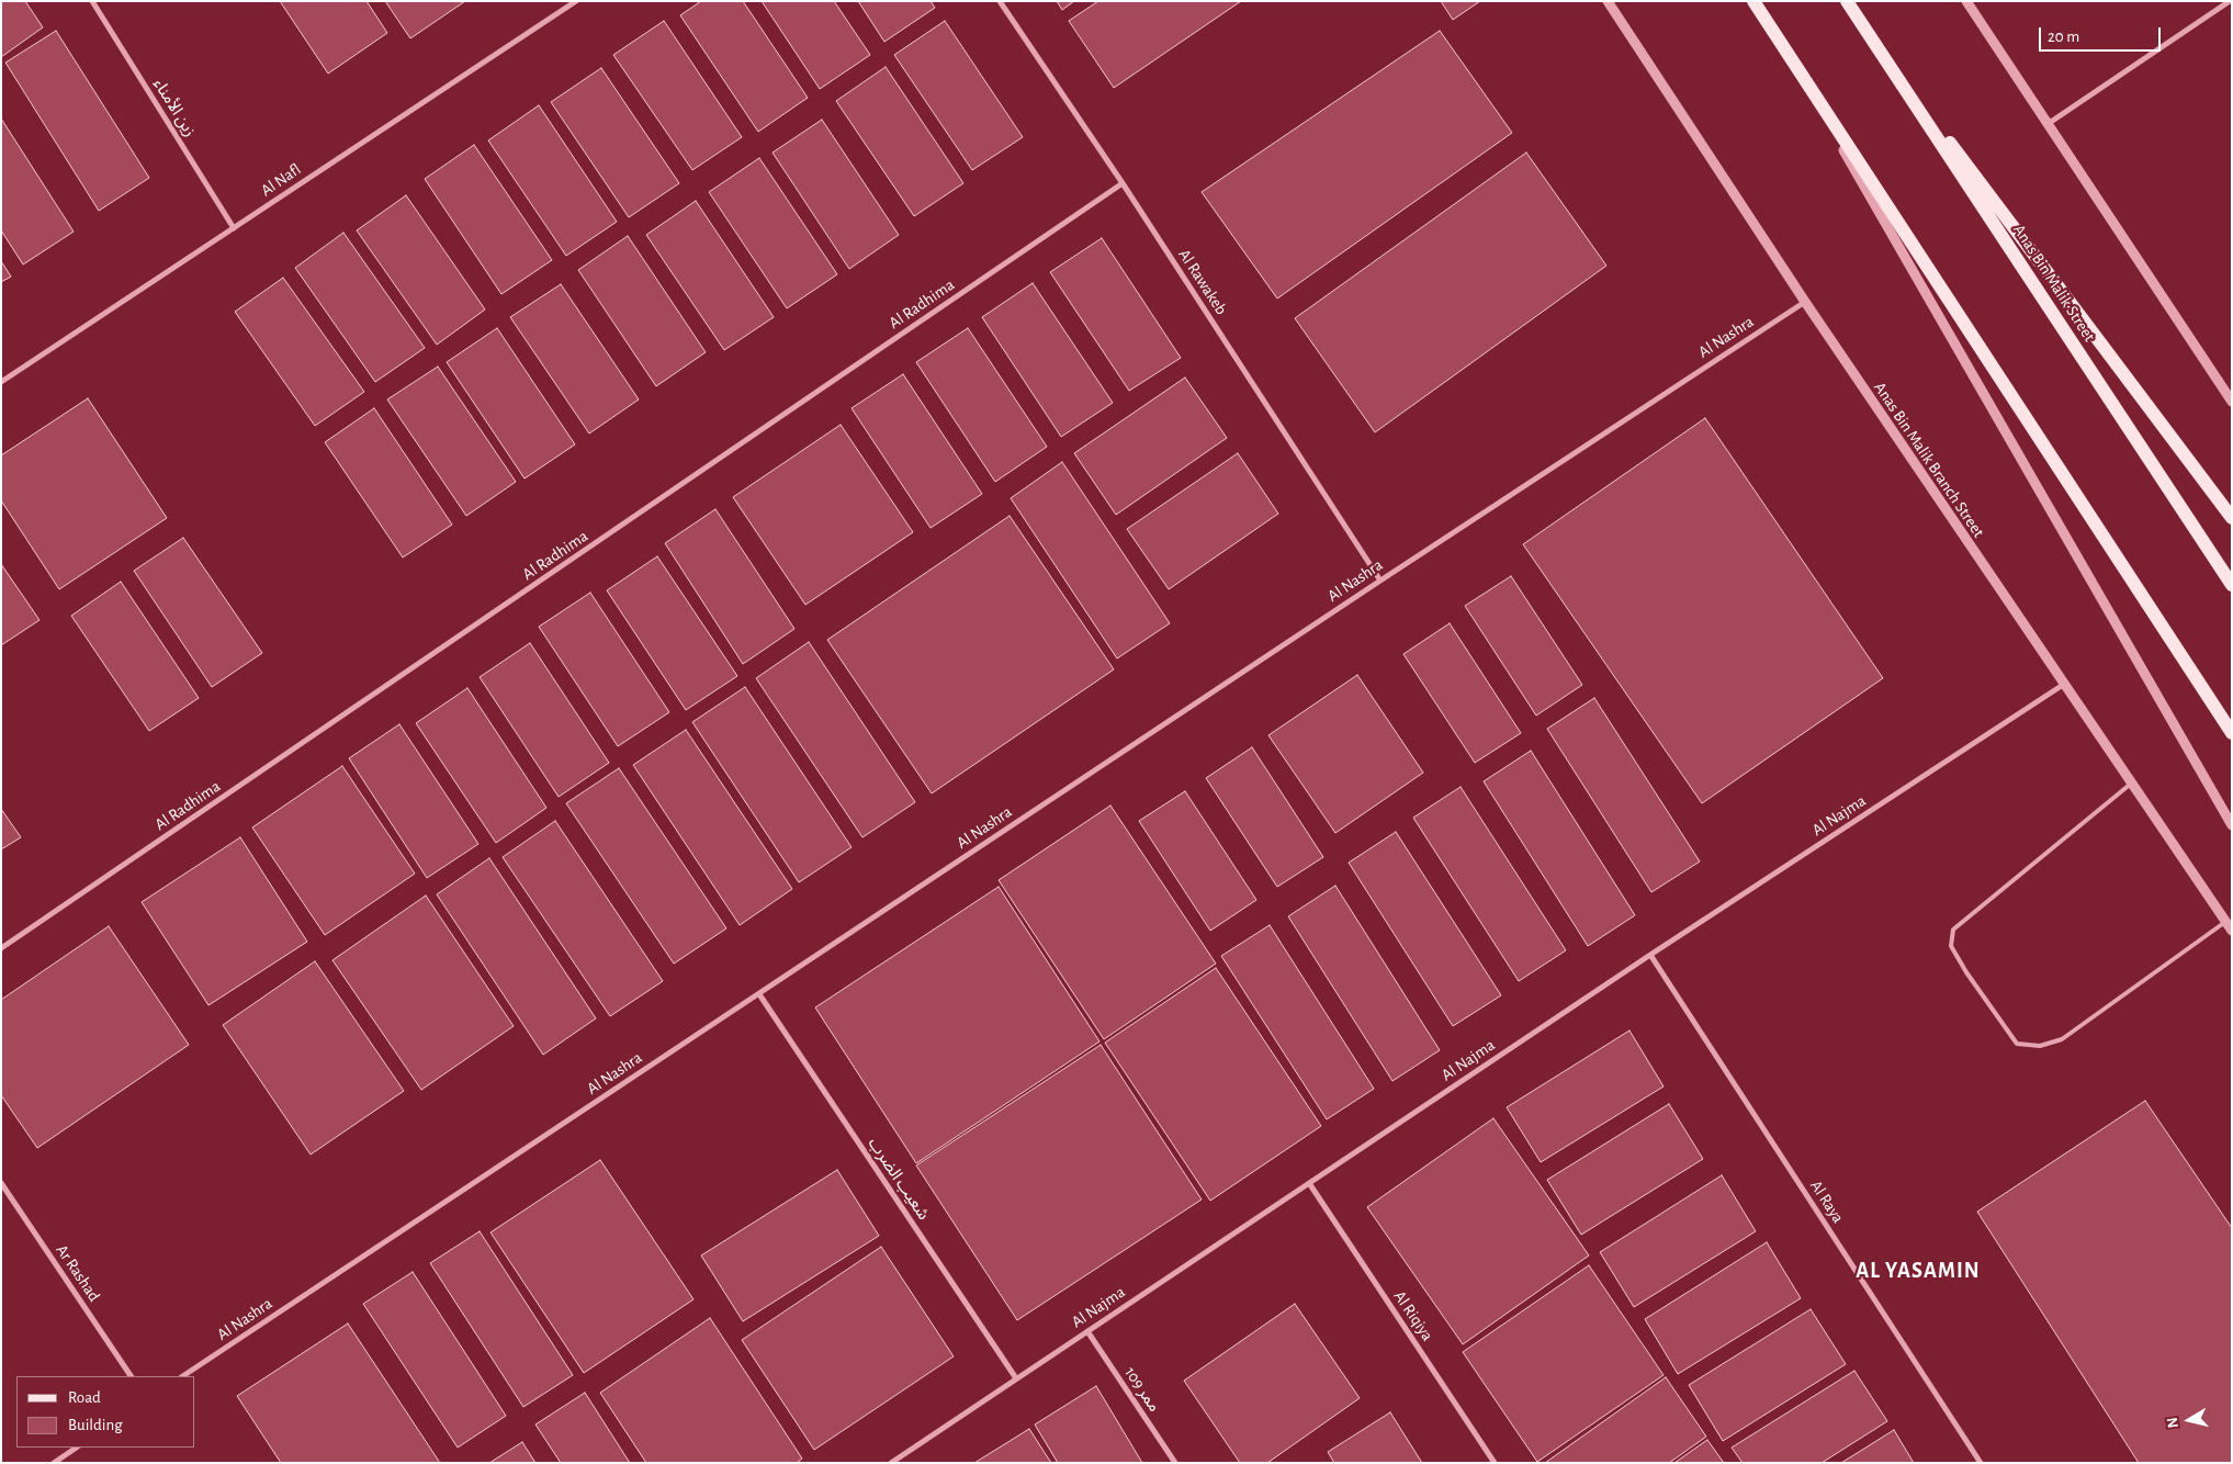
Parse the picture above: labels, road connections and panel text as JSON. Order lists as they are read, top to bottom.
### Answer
{
  "streets": {
    "main road": ["Anas Bin Malik Street"],
    "street": [
      "زين الأمناء",
      "Al Nafl",
      "Al Rawakeb",
      "Al Radhima",
      "Al Nashra",
      "Anas Bin Malik Branch Street",
      "Al Najma",
      "شعيب الضرب",
      "Al Raya",
      "Ar Rashad",
      "Al Riqiya",
      "ممر 109"
    ]
  },
  "crossings": [
    ["زين الأمناء", "Al Nafl"],
    ["Al Rawakeb", "Al Radhima"],
    ["Al Rawakeb", "Al Nashra"],
    ["Al Nashra", "Anas Bin Malik Branch Street"],
    ["Al Nashra", "شعيب الضرب"],
    ["Anas Bin Malik Branch Street", "Al Najma"],
    ["Al Najma", "شعيب الضرب"],
    ["Al Najma", "Al Raya"],
    ["Al Najma", "Al Riqiya"],
    ["Al Najma", "ممر 109"]
  ],
  "districts": ["AL YASAMIN"],
  "legend": ["Road", "Building"],
  "scale_bar": "20 m",
  "north": "left"
}
